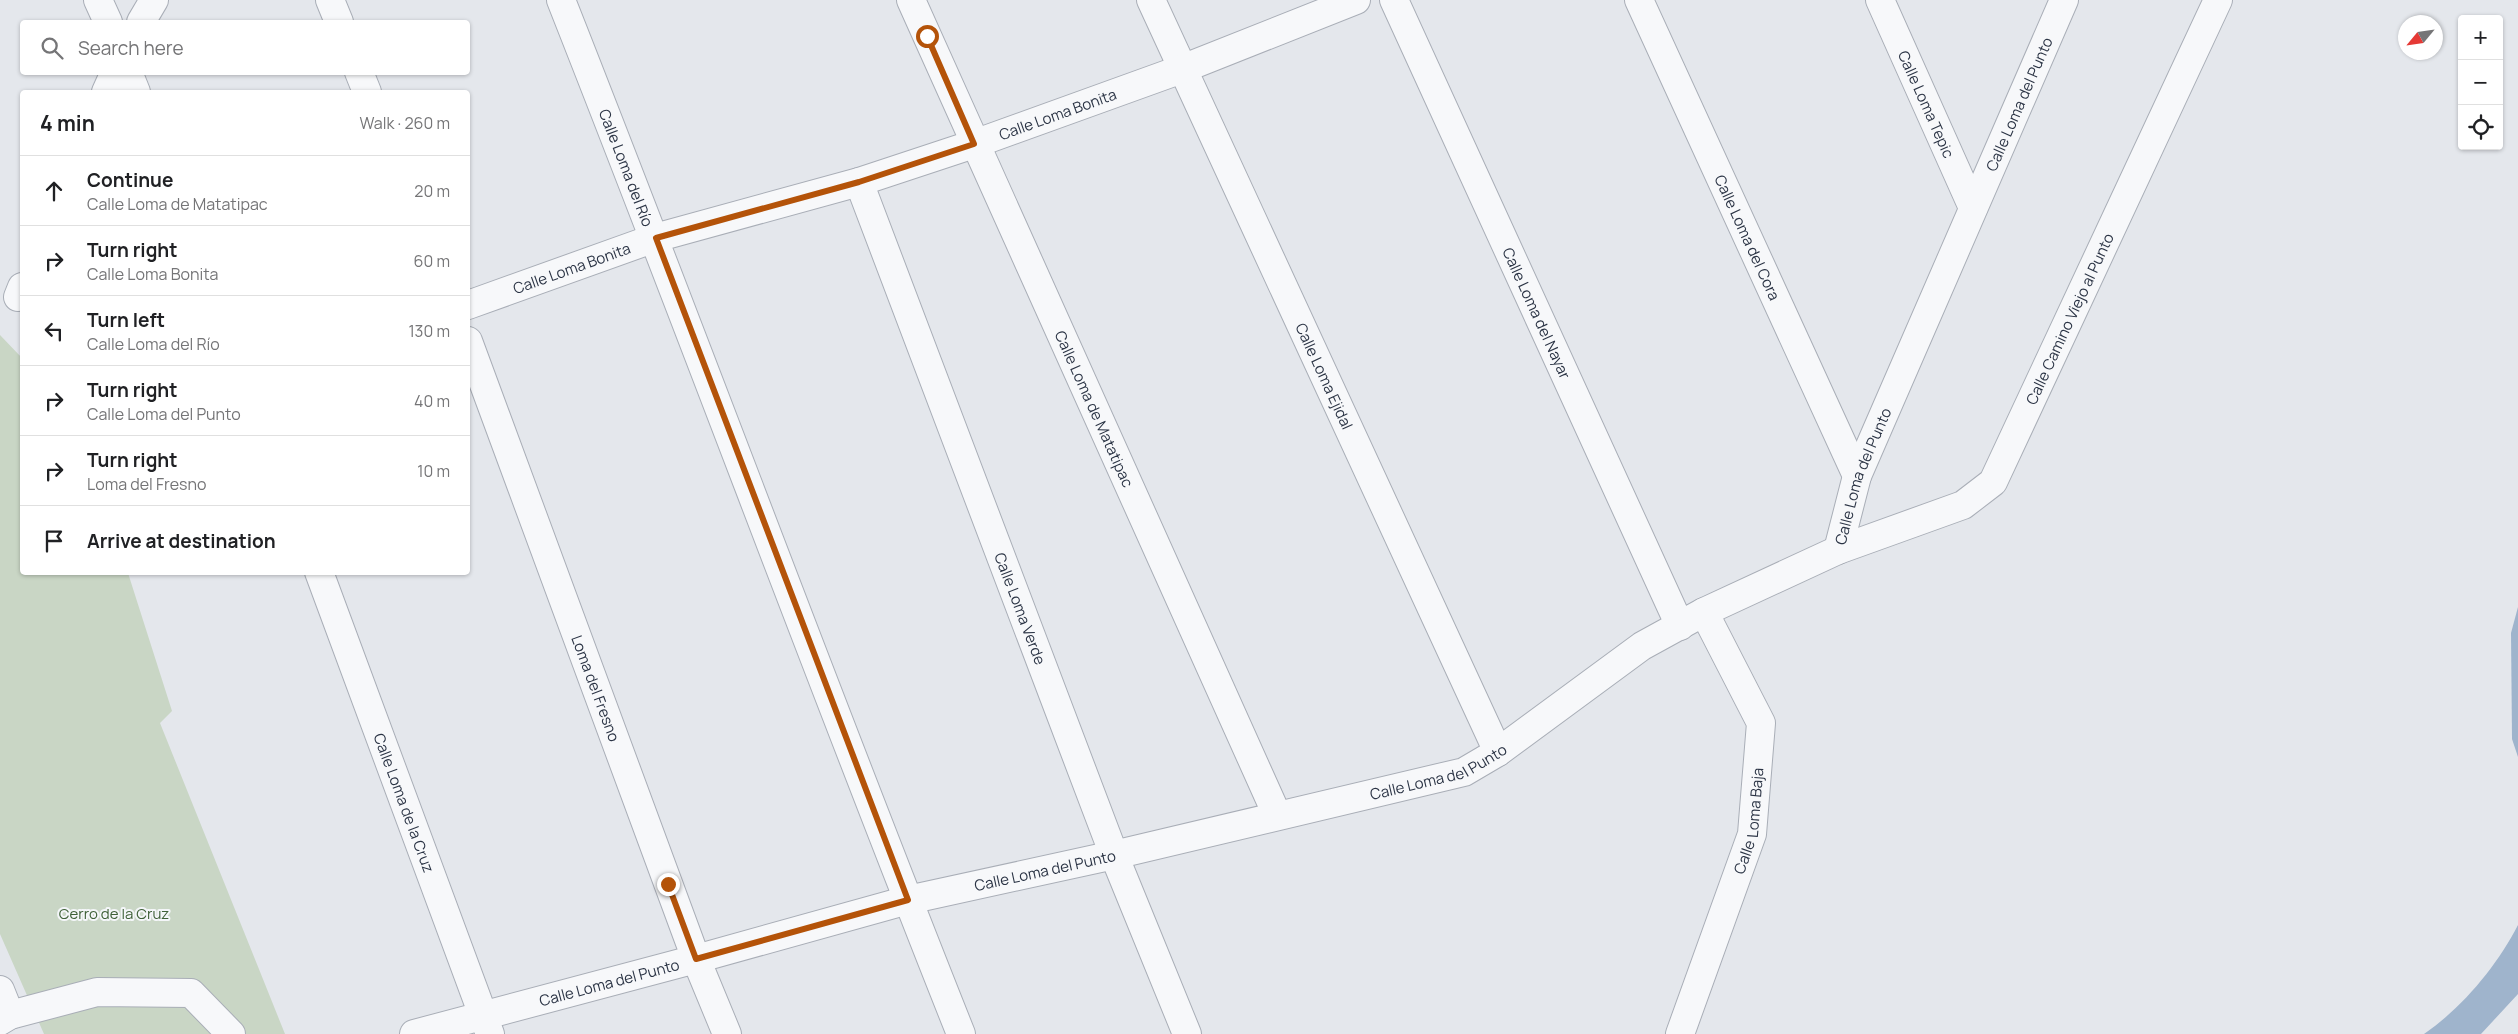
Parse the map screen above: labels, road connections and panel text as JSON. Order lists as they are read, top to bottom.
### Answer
{
  "streets": {
    "street": [
      "Calle Loma del Punto",
      "Calle Loma Tepic",
      "Calle Loma Bonita",
      "Calle Loma del Río",
      "Calle Loma del Cora",
      "Calle Loma del Nayar",
      "Calle Camino Viejo al Punto",
      "Calle Loma Ejidal",
      "Calle Loma de Matatipac",
      "Calle Loma Verde",
      "Loma del Fresno",
      "Calle Loma de la Cruz",
      "Calle Loma Baja"
    ]
  },
  "crossings": [
    ["Calle Loma del Punto", "Calle Loma Tepic"],
    ["Calle Loma del Punto", "Calle Loma del Río"],
    ["Calle Loma del Punto", "Calle Loma del Cora"],
    ["Calle Loma del Punto", "Calle Loma del Nayar"],
    ["Calle Loma del Punto", "Calle Camino Viejo al Punto"],
    ["Calle Loma del Punto", "Calle Loma Ejidal"],
    ["Calle Loma del Punto", "Calle Loma de Matatipac"],
    ["Calle Loma del Punto", "Calle Loma Verde"],
    ["Calle Loma del Punto", "Loma del Fresno"],
    ["Calle Loma del Punto", "Calle Loma de la Cruz"],
    ["Calle Loma del Punto", "Calle Loma Baja"],
    ["Calle Loma Bonita", "Calle Loma del Río"],
    ["Calle Loma Bonita", "Calle Loma Ejidal"],
    ["Calle Loma Bonita", "Calle Loma de Matatipac"],
    ["Calle Loma Bonita", "Calle Loma Verde"]
  ],
  "parks": ["Cerro de la Cruz"],
  "north": "bottom left",
  "page": {
    "map_buttons": ["+", "−"],
    "search": "Search here",
    "heading": ["4 min", "Walk · 260 m"],
    "list": [
      ["Continue", "Calle Loma de Matatipac", "20 m"],
      ["Turn right", "Calle Loma Bonita", "60 m"],
      ["Turn left", "Calle Loma del Río", "130 m"],
      ["Turn right", "Calle Loma del Punto", "40 m"],
      ["Turn right", "Loma del Fresno", "10 m"],
      "Arrive at destination"
    ]
  }
}
